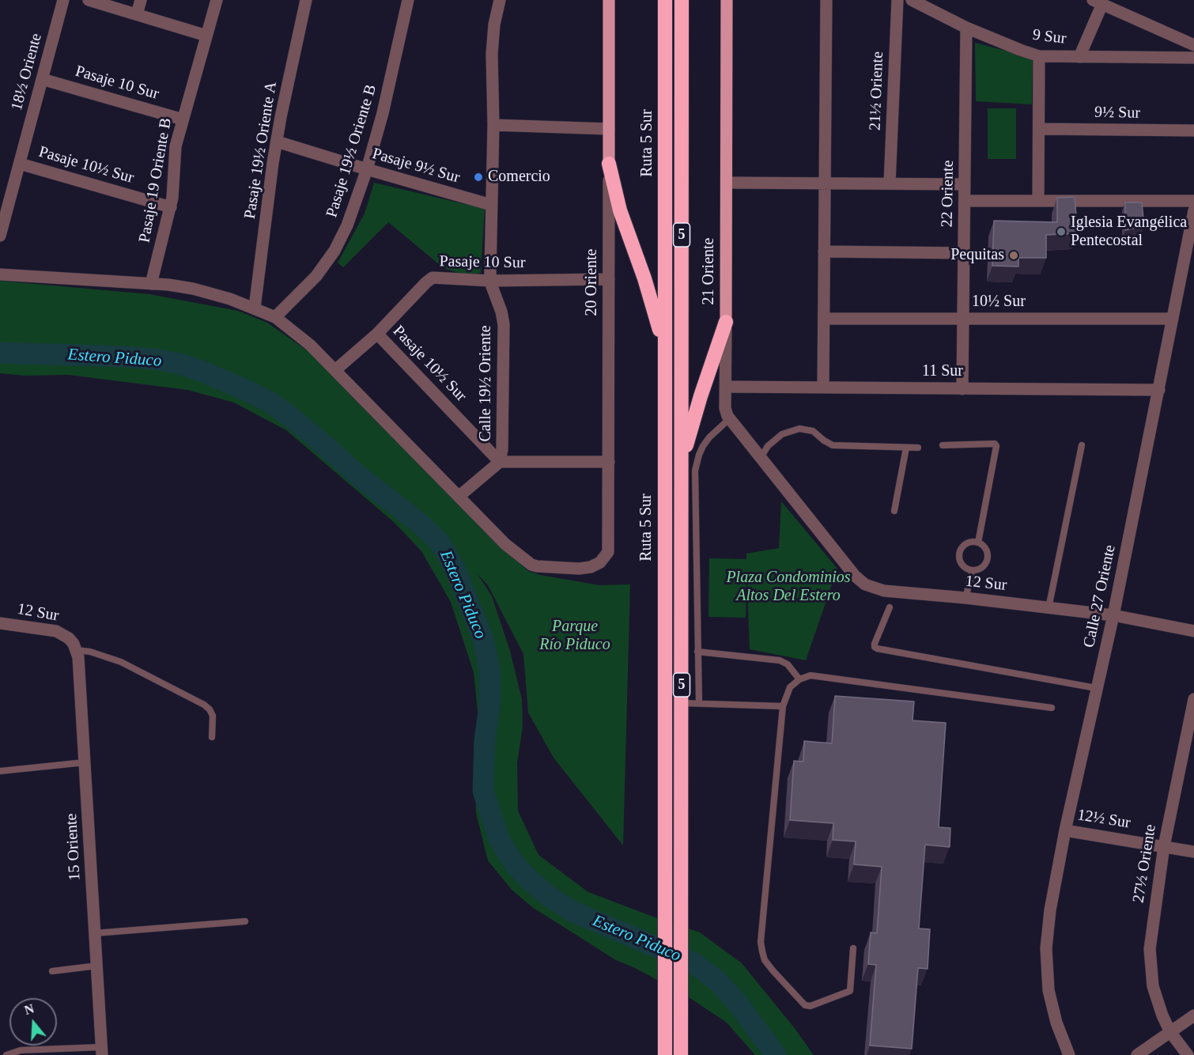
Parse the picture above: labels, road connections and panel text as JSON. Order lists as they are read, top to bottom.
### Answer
{
  "streets": {
    "highway": ["Ruta 5 Sur", "5"],
    "main road": ["21 Oriente", "20 Oriente"],
    "street": [
      "9 Sur",
      "18½ Oriente",
      "Pasaje 10 Sur",
      "21½ Oriente",
      "9½ Sur",
      "Pasaje 19½ Oriente A",
      "Pasaje 19½ Oriente B",
      "Pasaje 10½ Sur",
      "Pasaje 9½ Sur",
      "Pasaje 19 Oriente B",
      "22 Oriente",
      "10½ Sur",
      "11 Sur",
      "Calle 19½ Oriente",
      "12 Sur",
      "Calle 27 Oriente",
      "12½ Sur",
      "15 Oriente",
      "27½ Oriente"
    ]
  },
  "crossings": [
    ["9 Sur", "22 Oriente"],
    ["18½ Oriente", "Pasaje 10 Sur"],
    ["18½ Oriente", "Pasaje 10½ Sur"],
    ["Pasaje 10 Sur", "Pasaje 10½ Sur"],
    ["Pasaje 10 Sur", "Pasaje 19 Oriente B"],
    ["Pasaje 10 Sur", "20 Oriente"],
    ["Pasaje 10 Sur", "Calle 19½ Oriente"],
    ["Pasaje 19½ Oriente A", "Pasaje 9½ Sur"],
    ["Pasaje 19½ Oriente B", "Pasaje 9½ Sur"],
    ["Pasaje 10½ Sur", "Pasaje 19 Oriente B"],
    ["Pasaje 10½ Sur", "Calle 19½ Oriente"],
    ["Pasaje 9½ Sur", "Calle 19½ Oriente"],
    ["22 Oriente", "10½ Sur"],
    ["22 Oriente", "11 Sur"],
    ["21 Oriente", "11 Sur"],
    ["21 Oriente", "12 Sur"],
    ["20 Oriente", "Calle 19½ Oriente"],
    ["10½ Sur", "Calle 27 Oriente"],
    ["11 Sur", "Calle 27 Oriente"],
    ["12 Sur", "Calle 27 Oriente"],
    ["12 Sur", "15 Oriente"],
    ["Calle 27 Oriente", "12½ Sur"],
    ["12½ Sur", "27½ Oriente"]
  ],
  "water": ["Estero Piduco"],
  "parks": ["Plaza Condominios Altos Del Estero", "Parque Río Piduco"],
  "places": ["Comercio", "Iglesia Evangélica Pentecostal", "Pequitas"],
  "north": "top"
}
